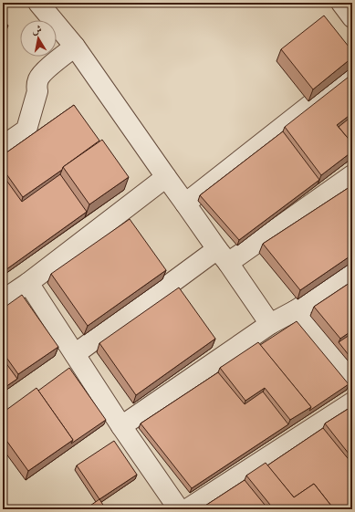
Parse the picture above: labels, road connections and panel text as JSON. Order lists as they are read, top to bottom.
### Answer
{
  "north": "top"
}
